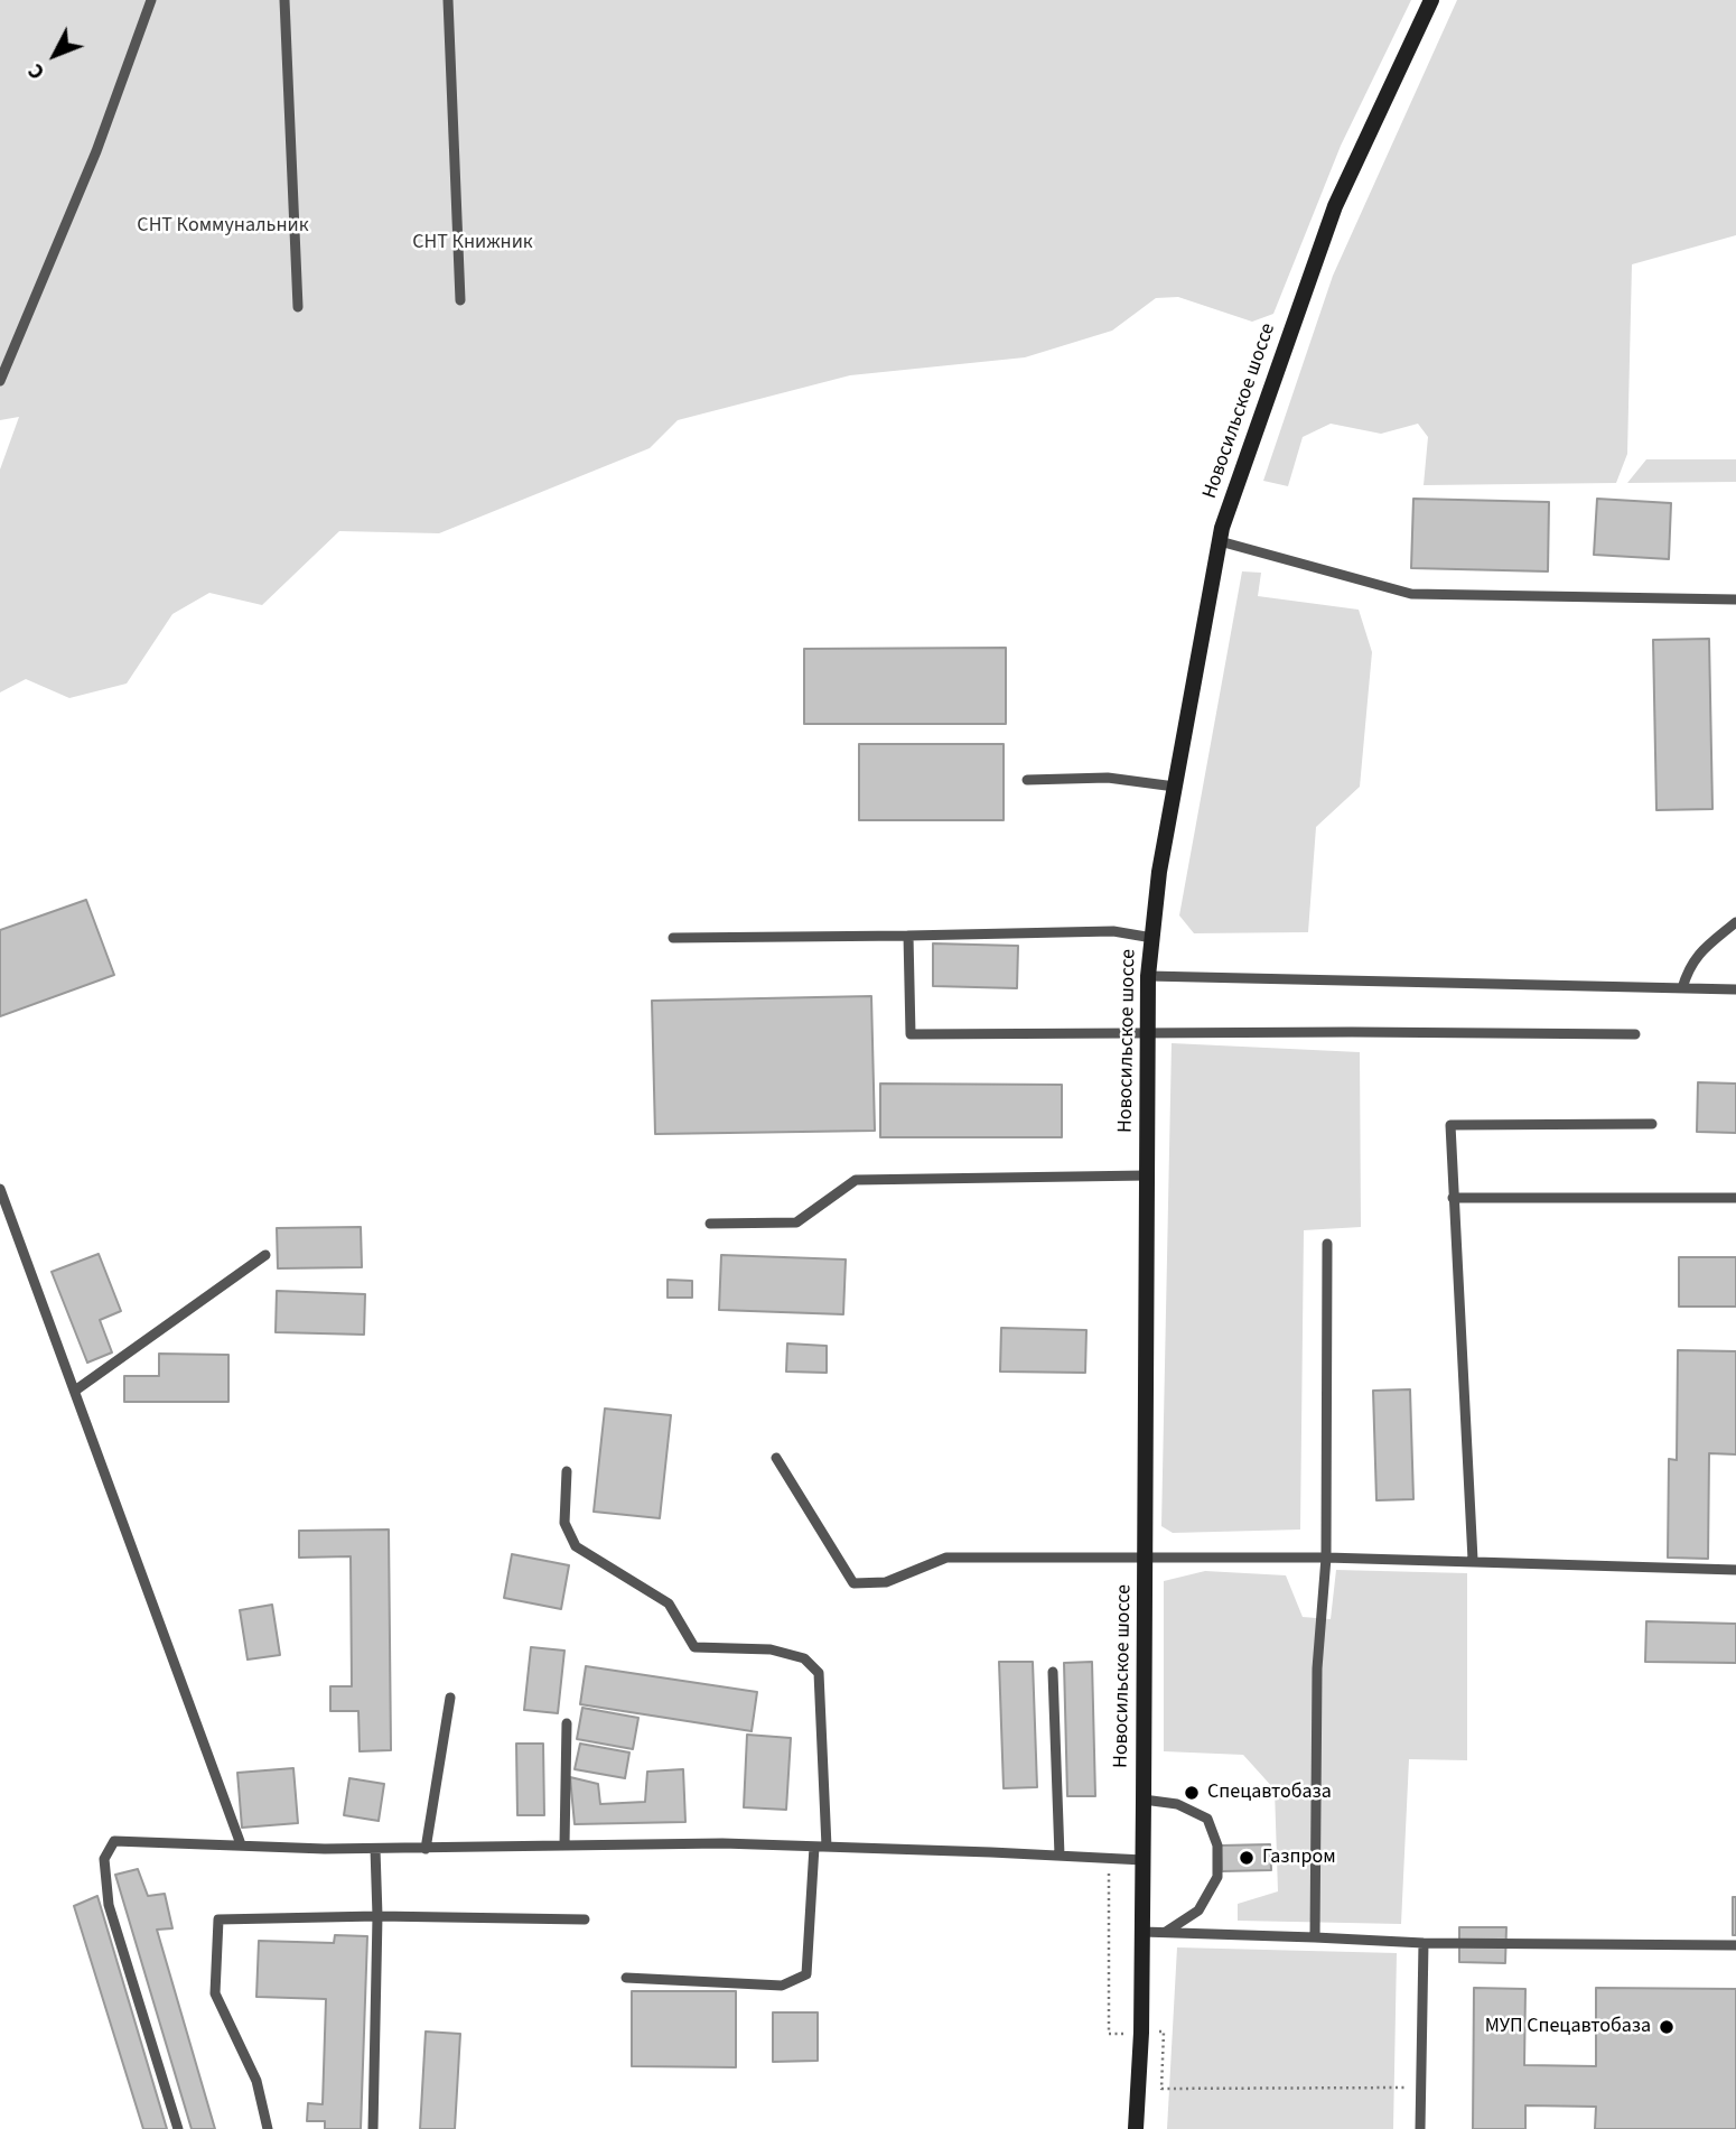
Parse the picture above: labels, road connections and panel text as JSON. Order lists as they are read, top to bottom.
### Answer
{
  "streets": {
    "street": ["Новосильское шоссе"]
  },
  "parks": ["СНТ Коммунальник", "СНТ Книжник"],
  "places": ["Спецавтобаза", "Газпром", "МУП Спецавтобаза"],
  "north": "bottom left"
}
